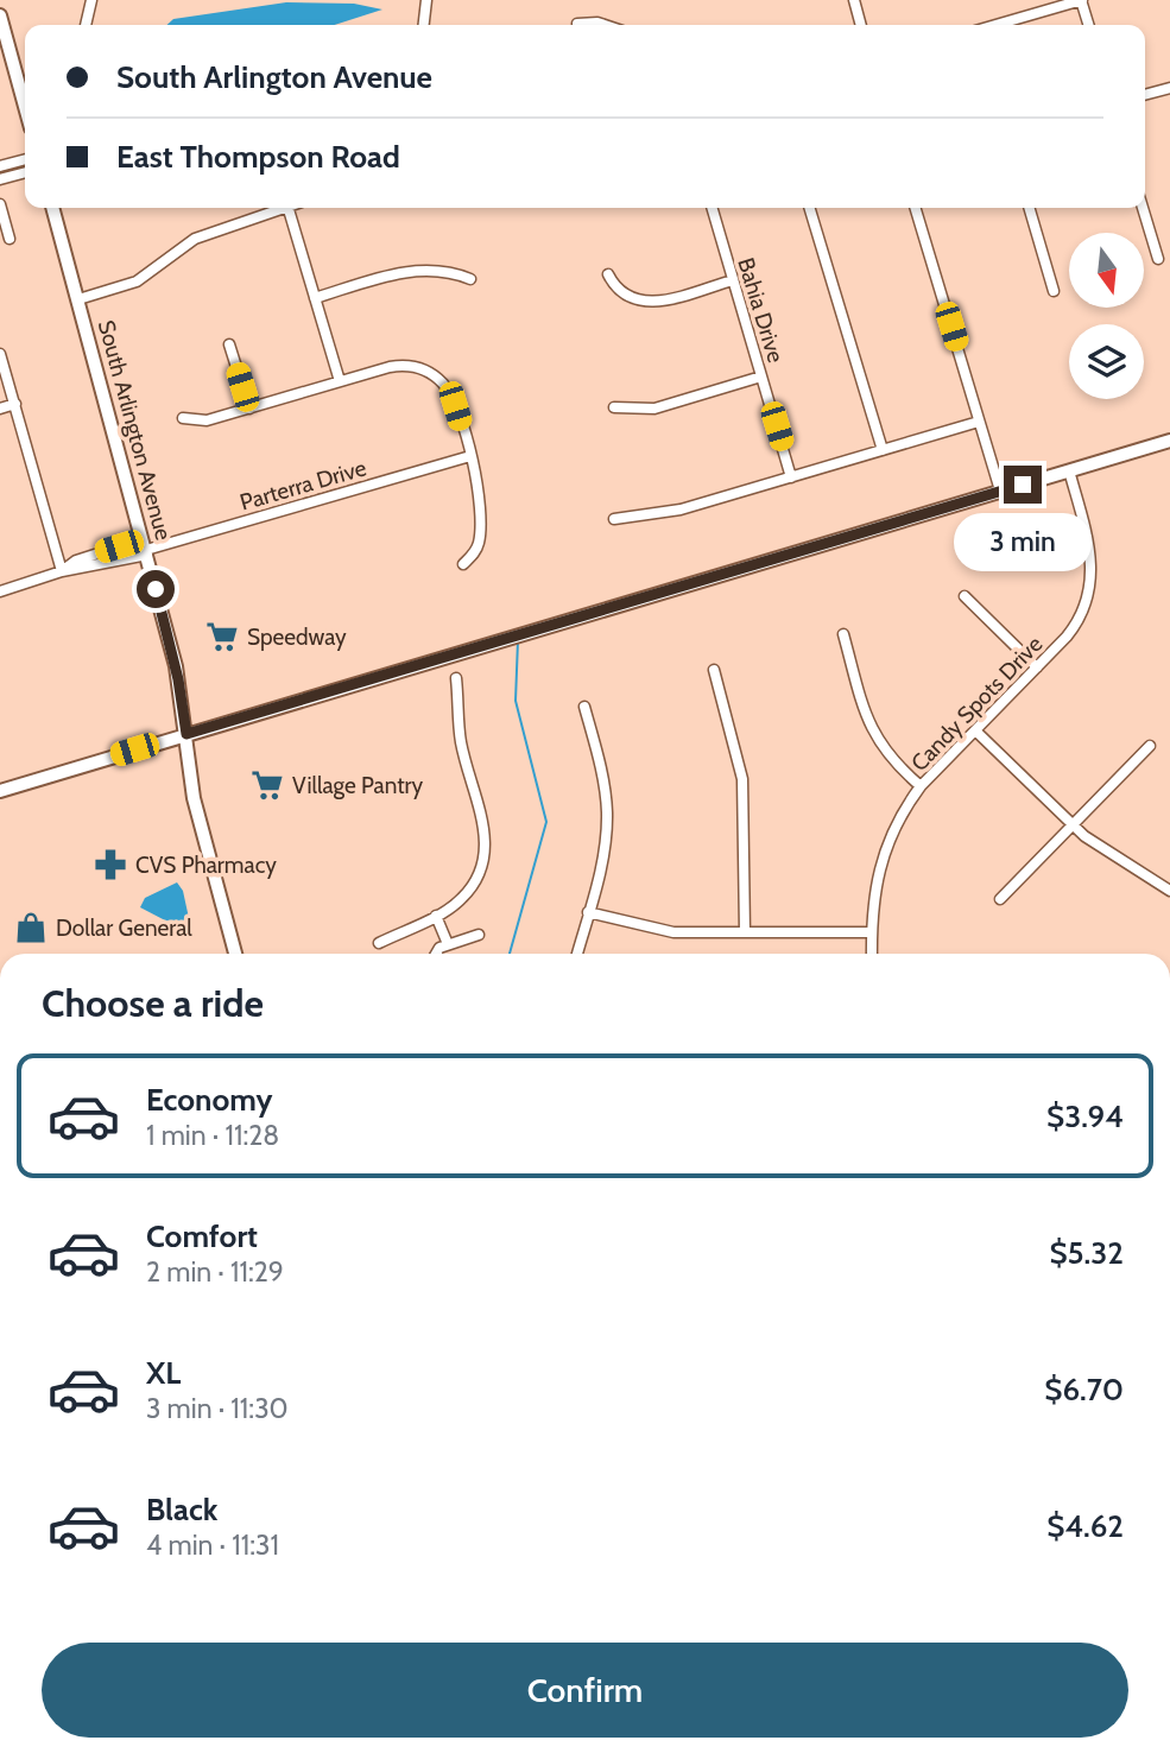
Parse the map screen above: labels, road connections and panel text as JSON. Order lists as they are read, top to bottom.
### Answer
{
  "streets": {
    "main road": ["South Arlington Avenue"],
    "street": ["Bahia Drive", "Parterra Drive", "Candy Spots Drive"]
  },
  "crossings": [
    ["South Arlington Avenue", "Parterra Drive"]
  ],
  "places": {
    "supermarket": ["Speedway", "Village Pantry"],
    "pharmacy": ["CVS Pharmacy"],
    "shop": ["Dollar General"]
  },
  "north": "bottom",
  "page": {
    "banner": ["South Arlington Avenue", "East Thompson Road"],
    "bubble": "3 min",
    "heading": "Choose a ride",
    "list": [
      {
        "name": "Economy",
        "note": "1 min · 11:28",
        "value": "$3.94"
      },
      {
        "name": "Comfort",
        "note": "2 min · 11:29",
        "value": "$5.32"
      },
      {
        "name": "XL",
        "note": "3 min · 11:30",
        "value": "$6.70"
      },
      {
        "name": "Black",
        "note": "4 min · 11:31",
        "value": "$4.62"
      }
    ],
    "buttons": "Confirm"
  }
}
